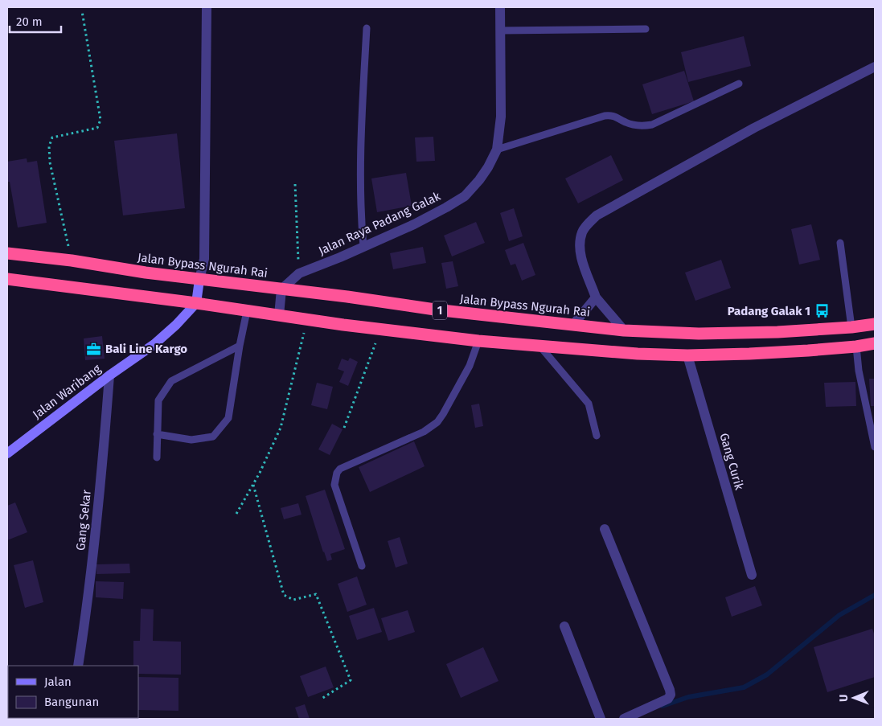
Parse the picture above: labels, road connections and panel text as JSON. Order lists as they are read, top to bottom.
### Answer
{
  "streets": {
    "highway": ["Jalan Bypass Ngurah Rai", "1"],
    "street": [
      "Jalan Raya Padang Galak",
      "Jalan Waribang",
      "Gang Curik",
      "Gang Sekar"
    ]
  },
  "crossings": [
    ["Jalan Raya Padang Galak", "Jalan Bypass Ngurah Rai"],
    ["1", "Jalan Waribang"],
    ["1", "Gang Curik"],
    ["Jalan Waribang", "Gang Sekar"]
  ],
  "places": {
    "bus stop": ["Padang Galak 1"],
    "office": ["Bali Line Kargo"]
  },
  "legend": ["Jalan", "Bangunan"],
  "scale_bar": "20 m",
  "north": "left"
}
